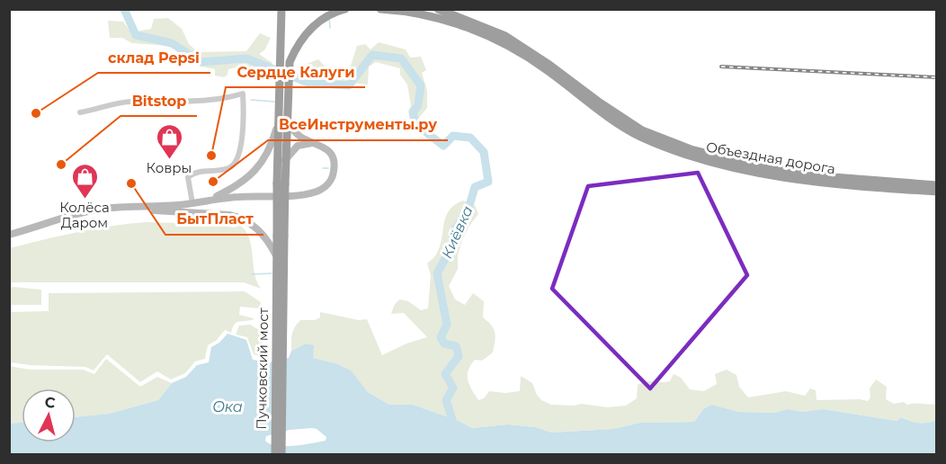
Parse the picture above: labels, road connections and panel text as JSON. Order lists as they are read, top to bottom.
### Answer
{
  "streets": {
    "highway": ["Объездная дорога", "Пучковский мост"]
  },
  "water": ["Киёвка", "Ока"],
  "places": {
    "other": [
      "склад Pepsi",
      "Сердце Калуги",
      "Bitstop",
      "ВсеИнструменты.ру",
      "БытПласт"
    ],
    "shop": ["Ковры", "Колёса Даром"]
  },
  "north": "top"
}
